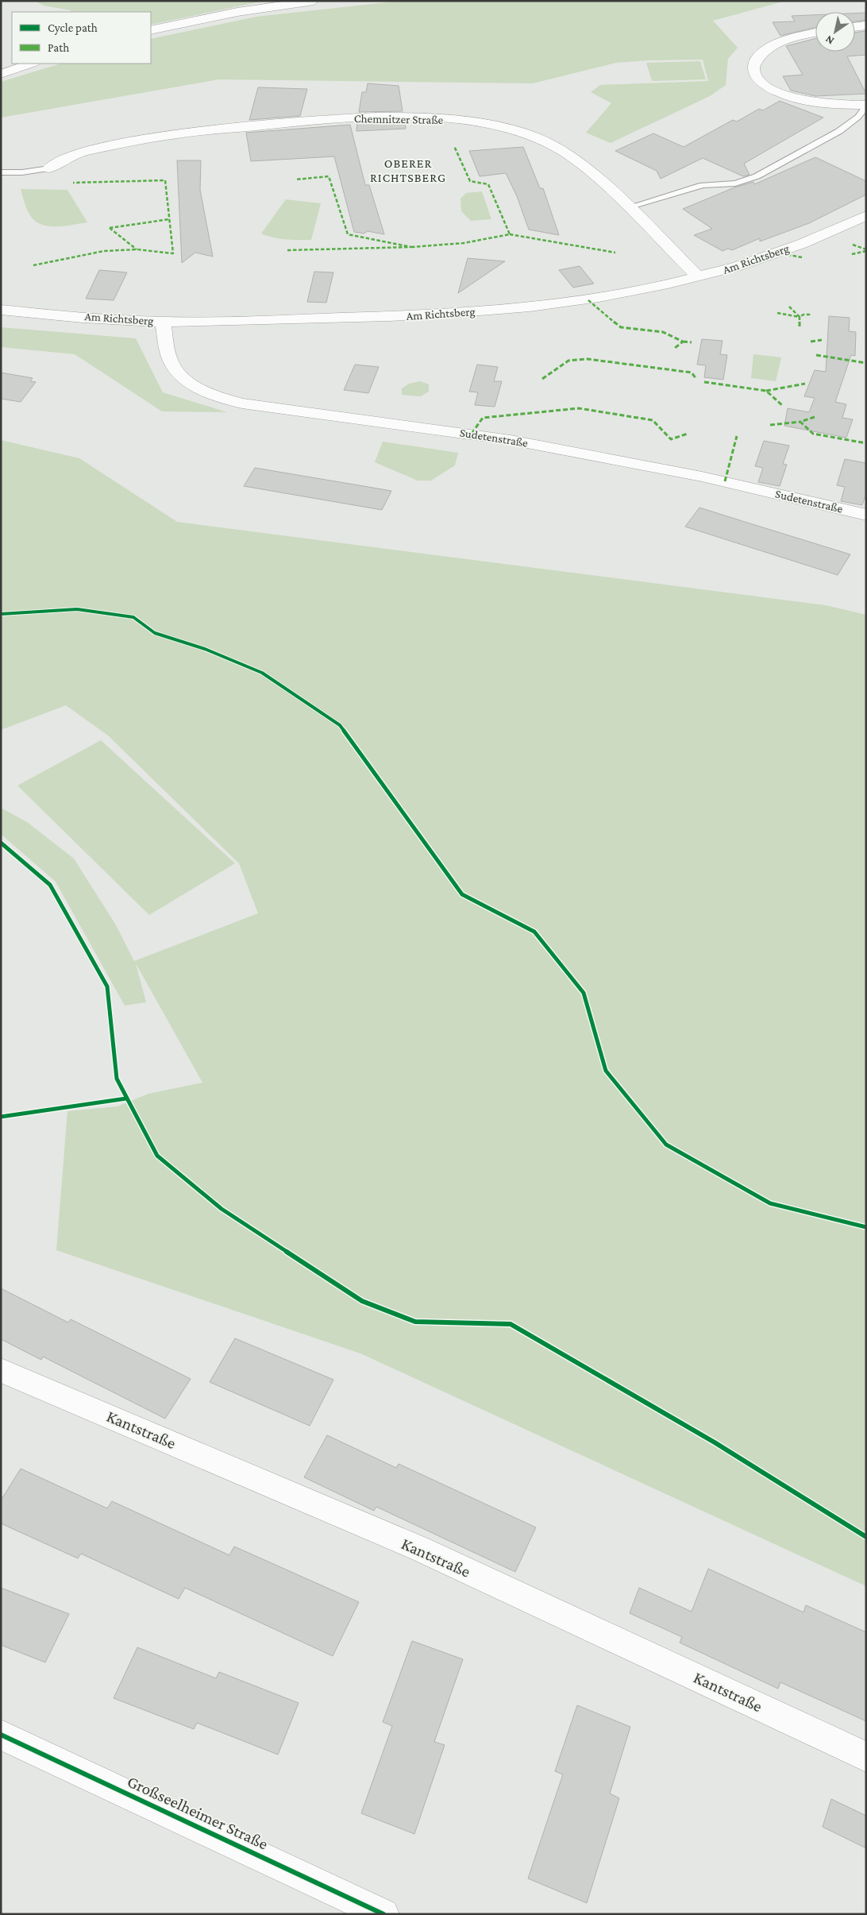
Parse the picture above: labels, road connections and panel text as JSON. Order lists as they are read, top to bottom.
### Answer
{
  "streets": {
    "street": [
      "Chemnitzer Straße",
      "Am Richtsberg",
      "Sudetenstraße",
      "Kantstraße",
      "Großseelheimer Straße"
    ]
  },
  "crossings": [
    ["Chemnitzer Straße", "Am Richtsberg"],
    ["Am Richtsberg", "Sudetenstraße"]
  ],
  "districts": ["OBERER RICHTSBERG"],
  "legend": ["Cycle path", "Path"],
  "north": "bottom left"
}
